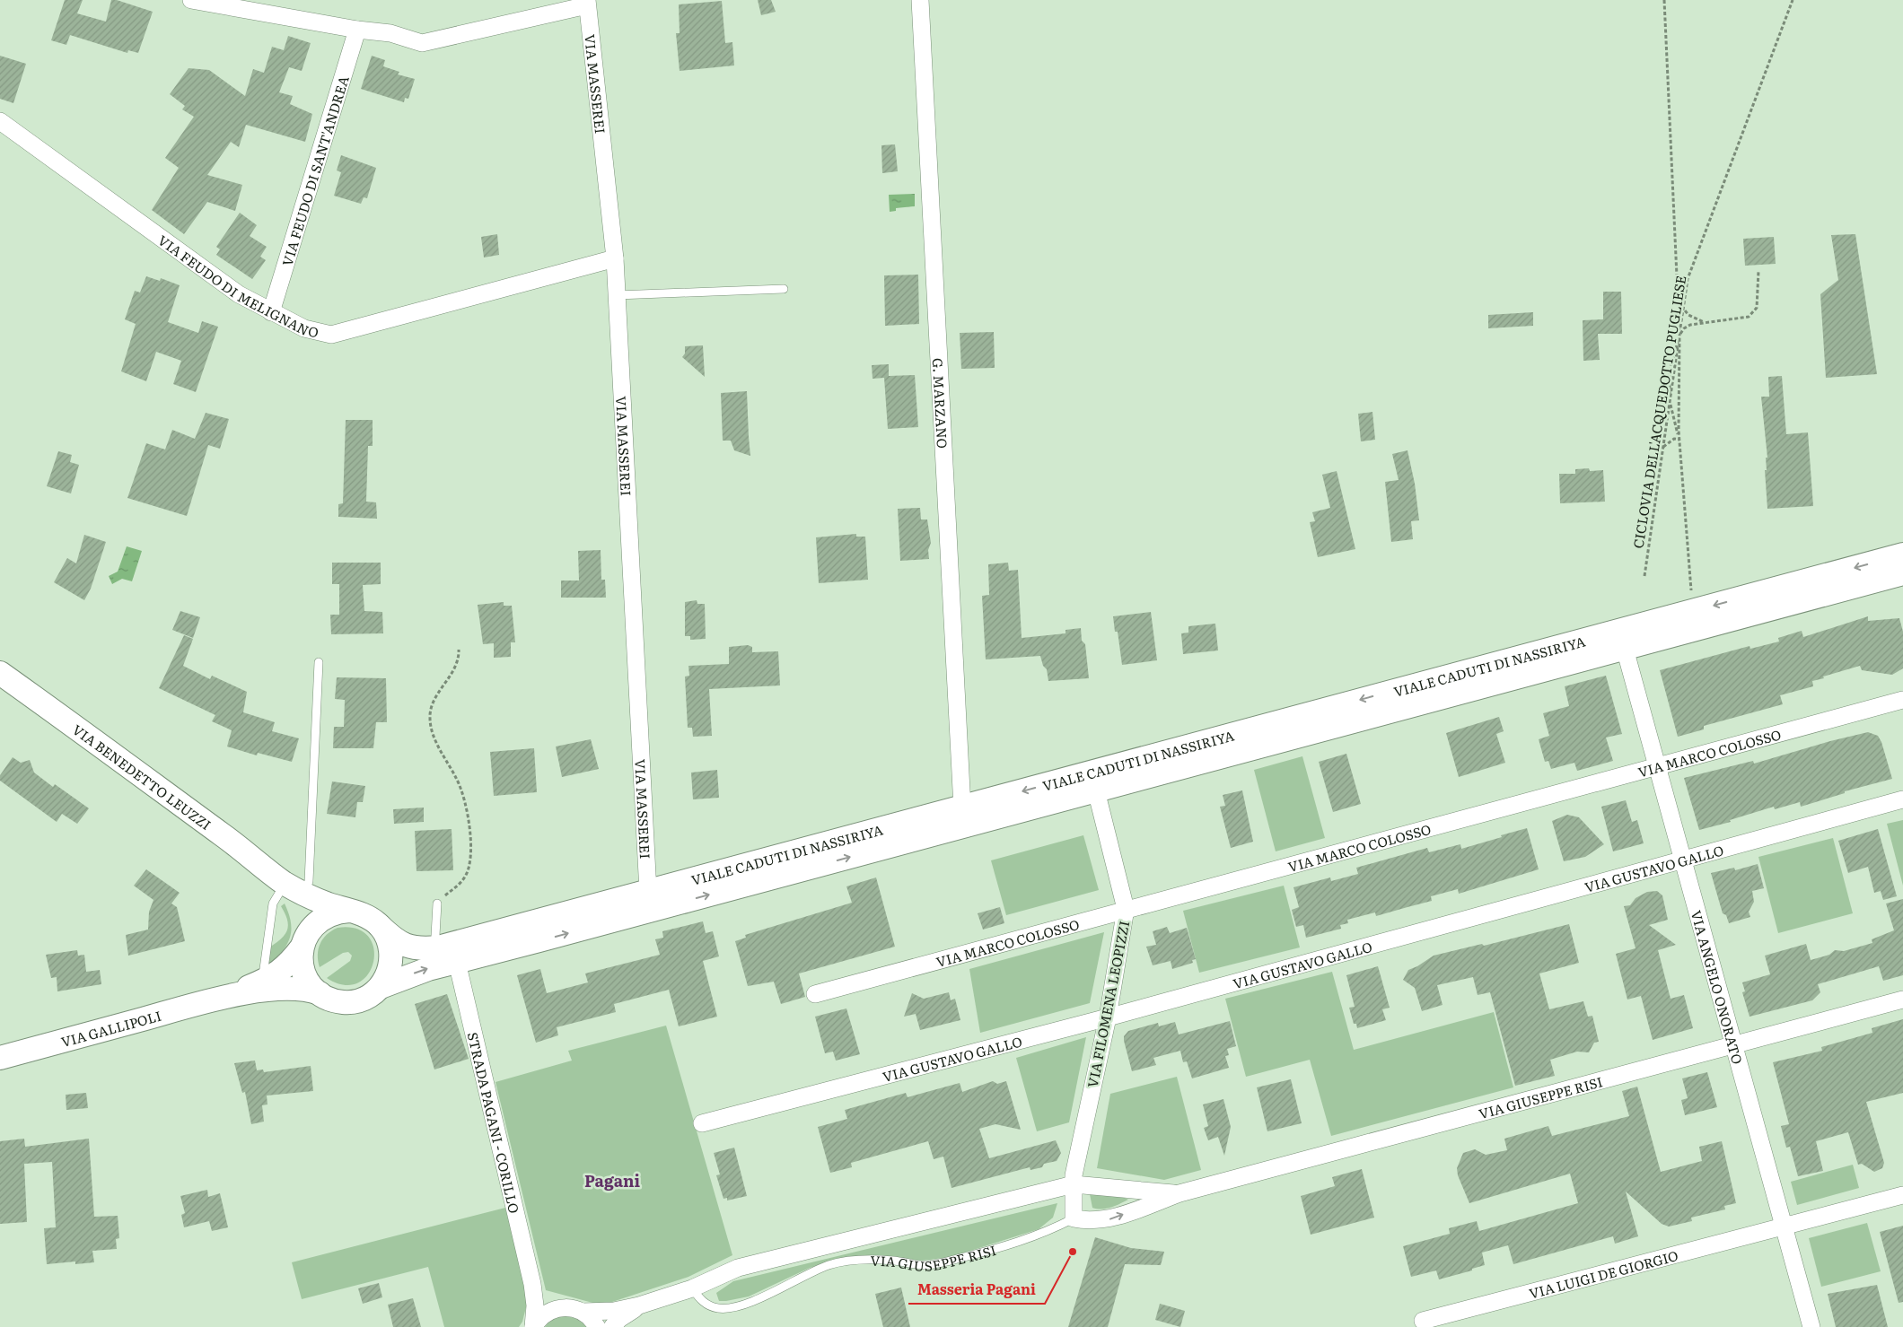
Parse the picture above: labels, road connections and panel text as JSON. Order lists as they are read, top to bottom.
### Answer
{
  "streets": {
    "main road": ["VIALE CADUTI DI NASSIRIYA", "VIA BENEDETTO LEUZZI", "VIA GALLIPOLI"],
    "street": [
      "VIA MASSEREI",
      "VIA FEUDO DI SANT'ANDREA",
      "VIA FEUDO DI MELIGNANO",
      "G. MARZANO",
      "VIA MARCO COLOSSO",
      "VIA GUSTAVO GALLO",
      "VIA ANGELO ONORATO",
      "VIA FILOMENA LEOPIZZI",
      "VIA GIUSEPPE RISI",
      "STRADA PAGANI - CORILLO",
      "VIA LUIGI DE GIORGIO"
    ],
    "path": ["CICLOVIA DELL'ACQUEDOTTO PUGLIESE"]
  },
  "crossings": [
    ["VIA MASSEREI", "VIA FEUDO DI MELIGNANO"],
    ["VIA MASSEREI", "VIALE CADUTI DI NASSIRIYA"],
    ["VIA FEUDO DI SANT'ANDREA", "VIA FEUDO DI MELIGNANO"],
    ["G. MARZANO", "VIALE CADUTI DI NASSIRIYA"],
    ["VIALE CADUTI DI NASSIRIYA", "VIA BENEDETTO LEUZZI"],
    ["VIALE CADUTI DI NASSIRIYA", "VIA ANGELO ONORATO"],
    ["VIALE CADUTI DI NASSIRIYA", "VIA FILOMENA LEOPIZZI"],
    ["VIALE CADUTI DI NASSIRIYA", "VIA GALLIPOLI"],
    ["VIALE CADUTI DI NASSIRIYA", "STRADA PAGANI - CORILLO"],
    ["VIA MARCO COLOSSO", "VIA ANGELO ONORATO"],
    ["VIA MARCO COLOSSO", "VIA FILOMENA LEOPIZZI"],
    ["VIA BENEDETTO LEUZZI", "VIA GALLIPOLI"],
    ["VIA GUSTAVO GALLO", "VIA ANGELO ONORATO"],
    ["VIA GUSTAVO GALLO", "VIA FILOMENA LEOPIZZI"],
    ["VIA ANGELO ONORATO", "VIA GIUSEPPE RISI"],
    ["VIA ANGELO ONORATO", "VIA LUIGI DE GIORGIO"],
    ["VIA FILOMENA LEOPIZZI", "VIA GIUSEPPE RISI"]
  ],
  "districts": ["Pagani"],
  "places": ["Masseria Pagani"]
}
